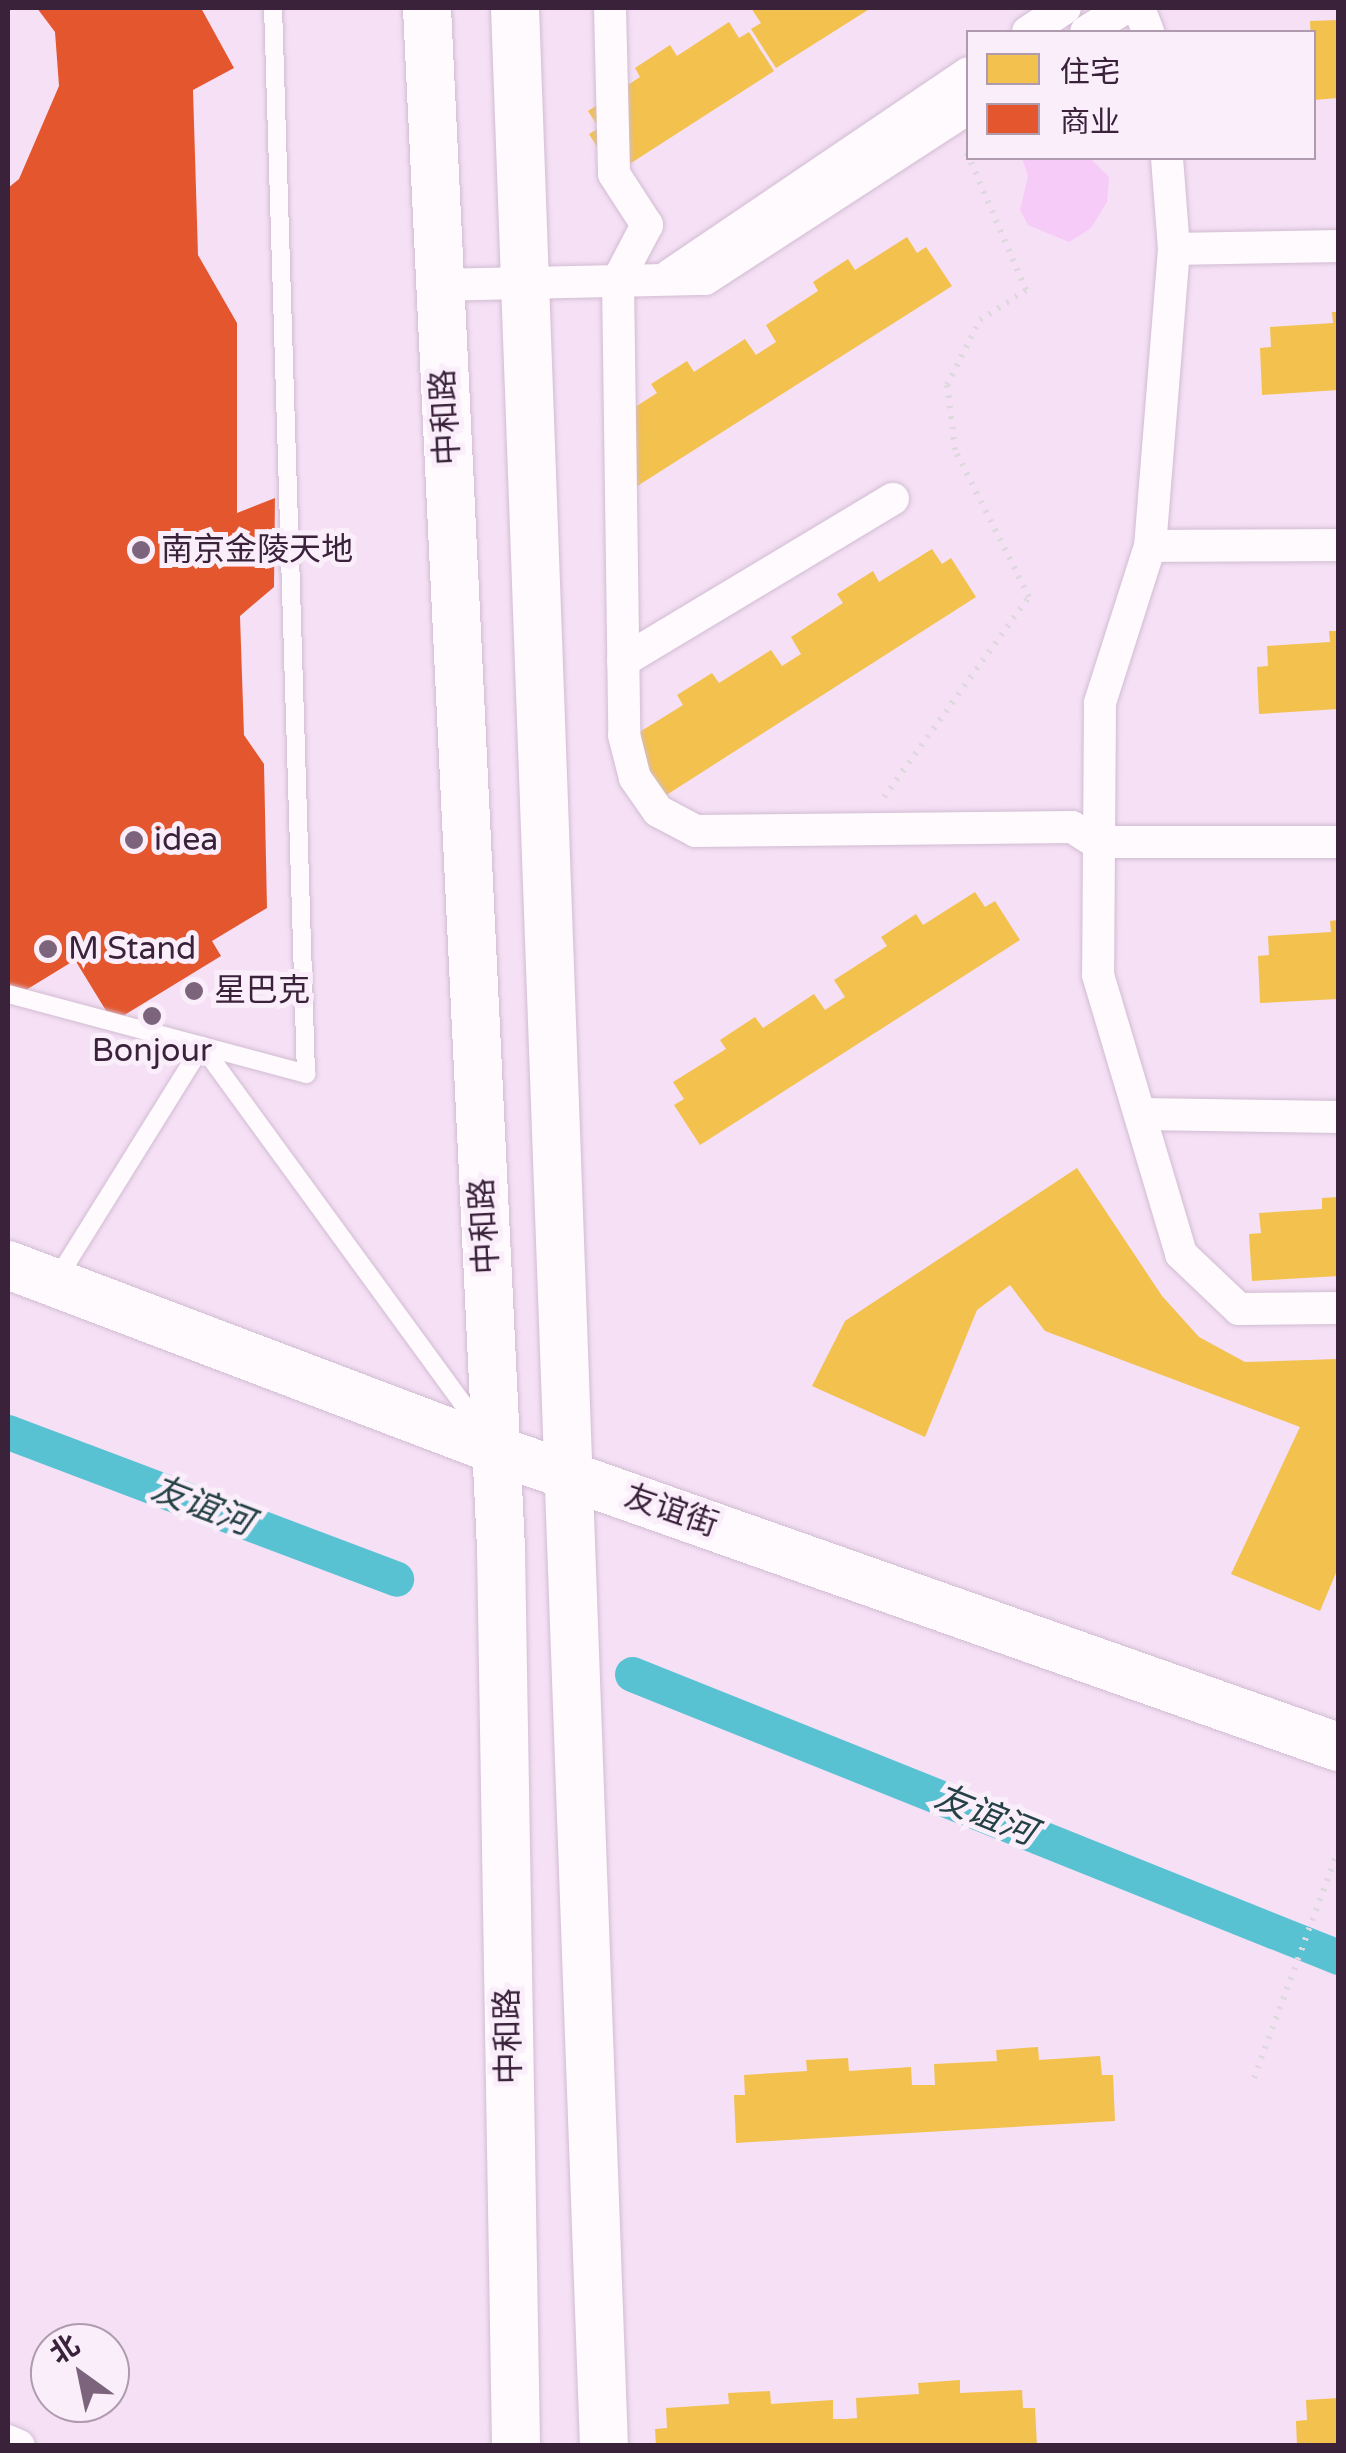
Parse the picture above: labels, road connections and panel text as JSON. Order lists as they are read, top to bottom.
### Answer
{
  "streets": {
    "main road": ["中和路", "友谊街"]
  },
  "crossings": [
    ["中和路", "友谊街"]
  ],
  "water": ["友谊河"],
  "places": [
    "南京金陵天地",
    "idea",
    "M Stand",
    "星巴克",
    "Bonjour"
  ],
  "legend": ["住宅", "商业"],
  "north": "top left"
}
